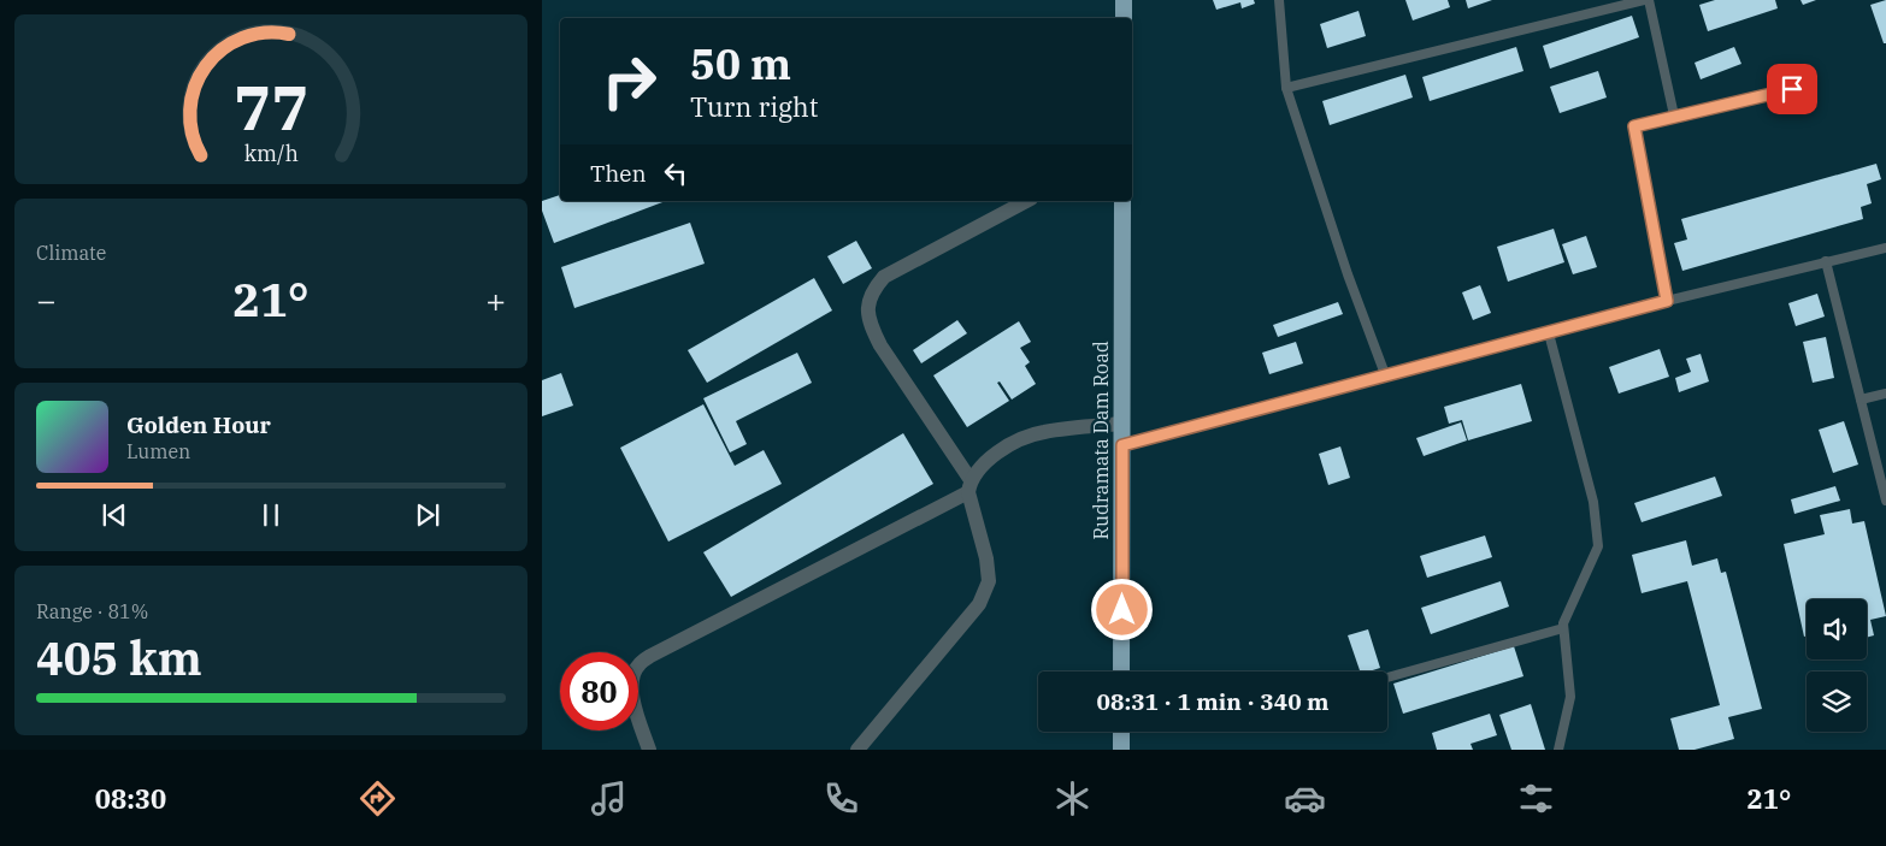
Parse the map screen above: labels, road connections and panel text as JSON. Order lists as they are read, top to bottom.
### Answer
{
  "streets": {
    "highway": ["Rudramata Dam Road"]
  },
  "page": {
    "turn": ["50 m", "Turn right"],
    "then": "Then",
    "tile": [
      "Climate",
      ["Range · 81%", "405 km"]
    ],
    "heat": ["−", "21°", "+"],
    "song": ["Golden Hour", "Lumen"],
    "limit": "80",
    "trip": "08:31 · 1 min · 340 m",
    "tabs": ["08:30", "21°"],
    "gauge": ["77", "km/h"]
  }
}
